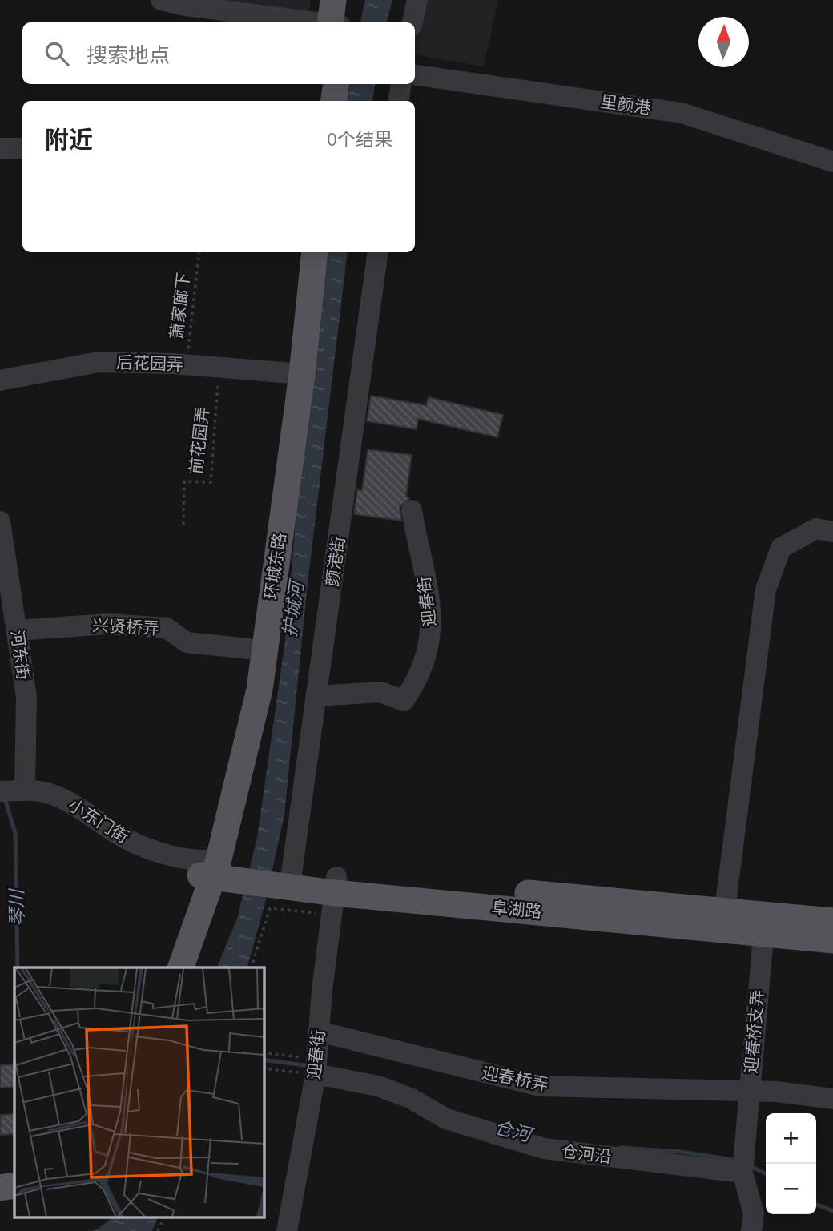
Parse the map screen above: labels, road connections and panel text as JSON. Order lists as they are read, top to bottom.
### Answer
{
  "streets": {
    "main road": ["环城东路", "阜湖路"],
    "street": [
      "里颜港",
      "后花园弄",
      "颜港街",
      "迎春街",
      "兴贤桥弄",
      "河东街",
      "小东门街",
      "迎春桥支弄",
      "迎春桥弄",
      "仓河沿"
    ],
    "path": ["萧家廊下", "前花园弄"]
  },
  "crossings": [
    ["萧家廊下", "后花园弄"],
    ["后花园弄", "前花园弄"],
    ["后花园弄", "环城东路"],
    ["颜港街", "迎春街"],
    ["颜港街", "阜湖路"],
    ["环城东路", "兴贤桥弄"],
    ["环城东路", "小东门街"],
    ["环城东路", "阜湖路"],
    ["迎春街", "阜湖路"],
    ["迎春街", "迎春桥弄"],
    ["迎春街", "仓河沿"],
    ["兴贤桥弄", "河东街"],
    ["河东街", "小东门街"],
    ["小东门街", "阜湖路"],
    ["阜湖路", "迎春桥支弄"],
    ["迎春桥支弄", "迎春桥弄"],
    ["迎春桥支弄", "仓河沿"],
    ["迎春桥弄", "仓河沿"]
  ],
  "water": ["护城河", "琴川", "仓河"],
  "north": "top",
  "page": {
    "search": "搜索地点",
    "heading": ["附近", "0个结果"],
    "map_buttons": ["+", "−"]
  }
}
